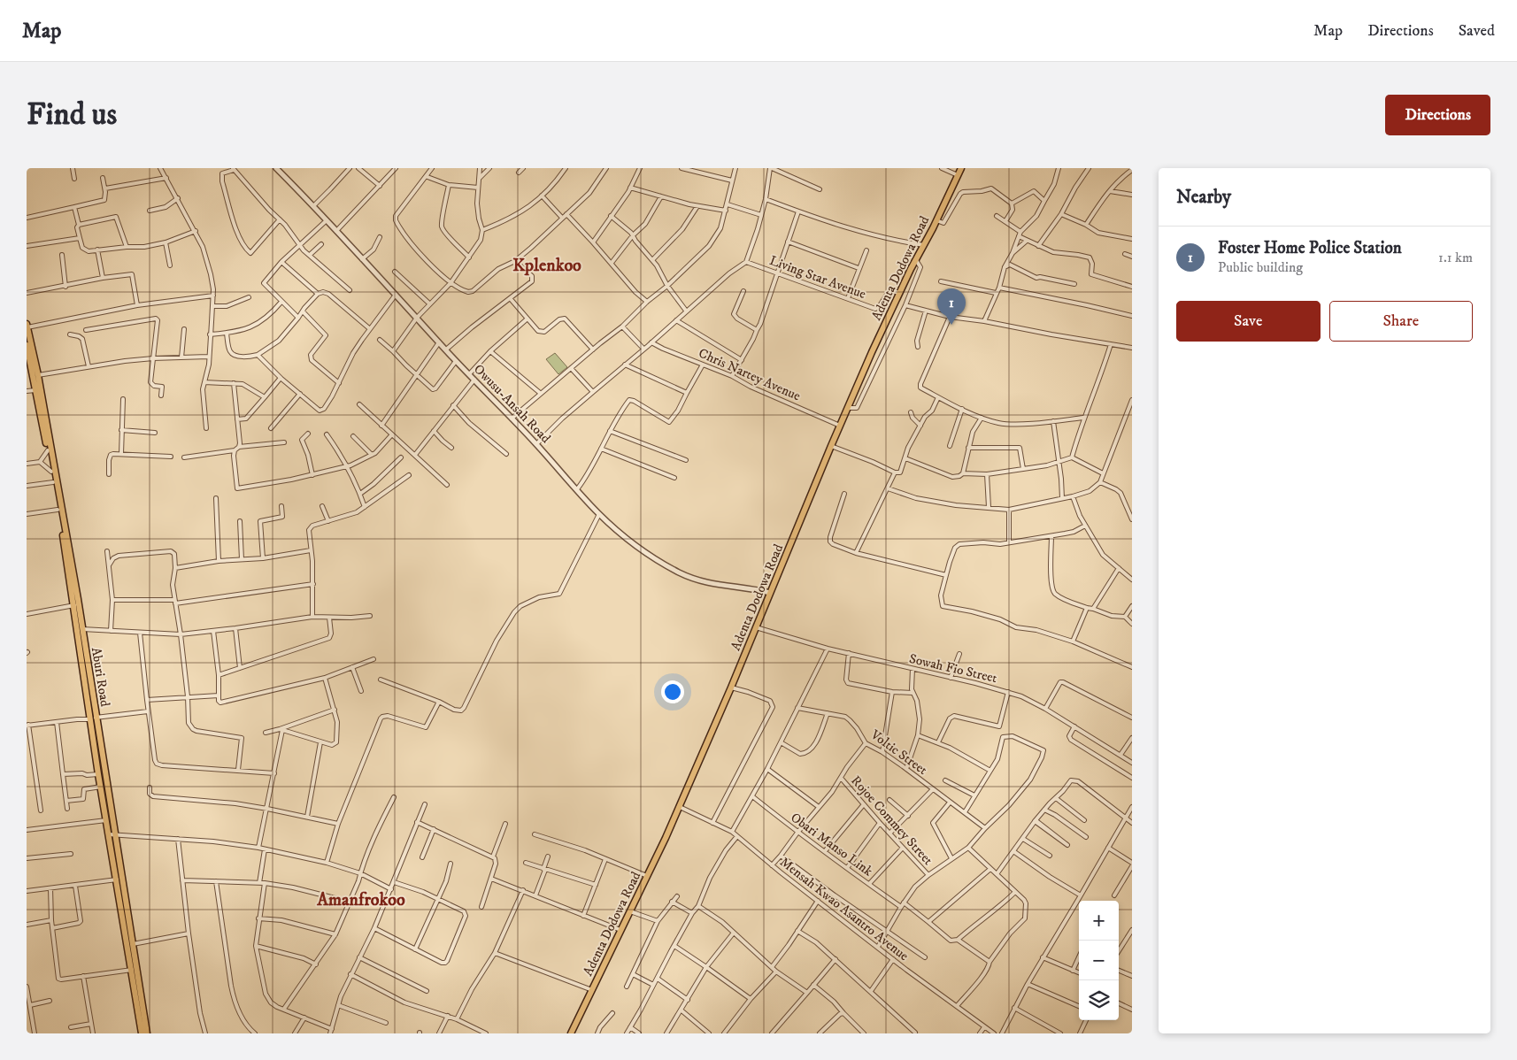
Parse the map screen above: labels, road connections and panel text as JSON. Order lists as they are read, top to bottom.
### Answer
{
  "streets": {
    "main road": ["Adenta Dodowa Road", "Aburi Road"],
    "street": [
      "Living Star Avenue",
      "Chris Nartey Avenue",
      "Owusu-Ansah Road",
      "Sowah Fio Street",
      "Voltic Street",
      "Rojoe Commey Street",
      "Obari Manso Link",
      "Mensah Kwao Asantro Avenue"
    ]
  },
  "crossings": [
    ["Adenta Dodowa Road", "Living Star Avenue"],
    ["Adenta Dodowa Road", "Chris Nartey Avenue"],
    ["Adenta Dodowa Road", "Owusu-Ansah Road"],
    ["Adenta Dodowa Road", "Sowah Fio Street"],
    ["Adenta Dodowa Road", "Mensah Kwao Asantro Avenue"]
  ],
  "districts": ["Kplenkoo", "Amanfrokoo"],
  "page": {
    "header": "Map",
    "nav": ["Map", "Directions", "Saved"],
    "buttons": [
      "Directions",
      ["Save", "Share"]
    ],
    "title": "Find us",
    "heading": "Nearby",
    "list": [
      {
        "mark": "1",
        "name": "Foster Home Police Station",
        "note": "Public building",
        "value": "1.1 km"
      }
    ],
    "pins": "1",
    "map_buttons": ["+", "−"]
  }
}
